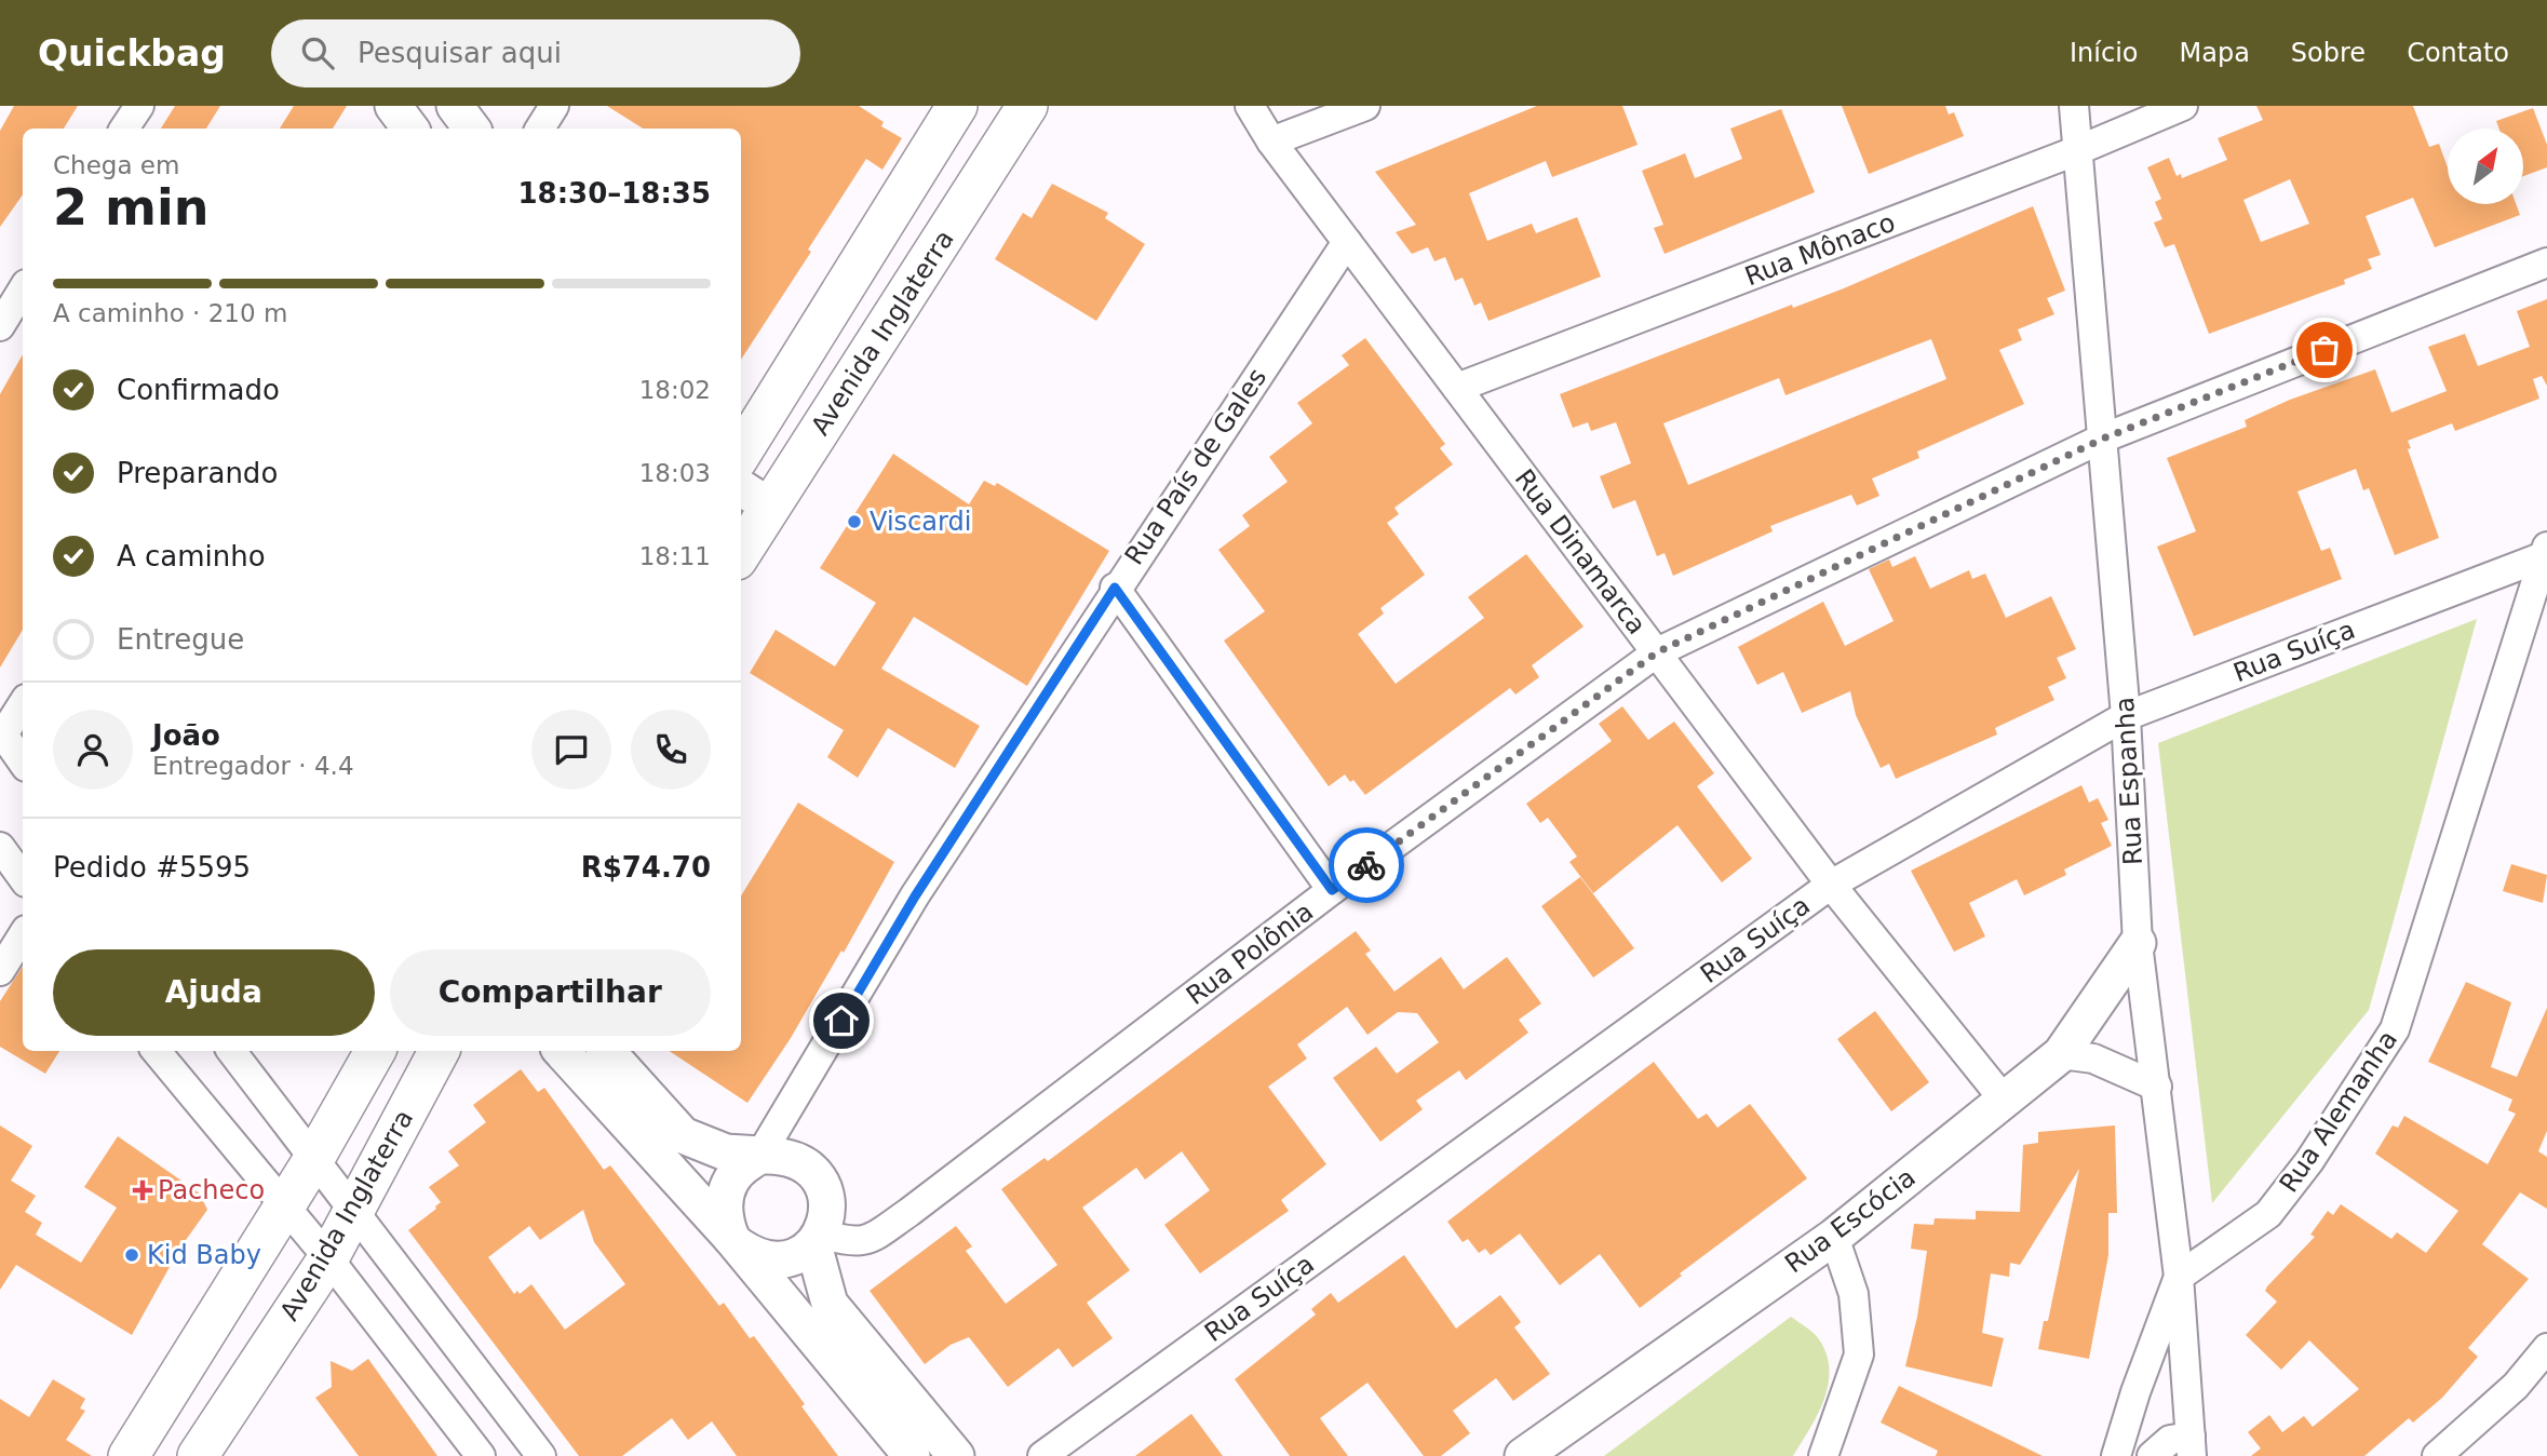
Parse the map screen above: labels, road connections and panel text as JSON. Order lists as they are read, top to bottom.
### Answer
{
  "streets": {
    "main road": ["Avenida Inglaterra"],
    "street": [
      "Rua Mônaco",
      "Rua País de Gales",
      "Rua Dinamarca",
      "Rua Suíça",
      "Rua Espanha",
      "Rua Polônia",
      "Rua Alemanha",
      "Rua Escócia"
    ]
  },
  "crossings": [
    ["Rua Mônaco", "Rua Dinamarca"],
    ["Rua Mônaco", "Rua Espanha"],
    ["Rua País de Gales", "Rua Dinamarca"],
    ["Rua País de Gales", "Rua Polônia"],
    ["Rua Dinamarca", "Rua Suíça"],
    ["Rua Dinamarca", "Rua Polônia"],
    ["Rua Dinamarca", "Rua Escócia"],
    ["Rua Suíça", "Rua Espanha"],
    ["Rua Suíça", "Rua Alemanha"],
    ["Rua Espanha", "Rua Polônia"],
    ["Rua Espanha", "Rua Alemanha"],
    ["Rua Espanha", "Rua Escócia"]
  ],
  "places": {
    "other": ["Viscardi", "Kid Baby"],
    "health": ["Pacheco"]
  },
  "north": "top right",
  "page": {
    "header": "Quickbag",
    "search": "Pesquisar aqui",
    "nav": [
      "Início",
      "Mapa",
      "Sobre",
      "Contato"
    ],
    "heading": ["2 min", "Chega em", "18:30–18:35"],
    "panel": [
      "João",
      "Entregador · 4.4",
      "Pedido #5595",
      "R$74.70"
    ],
    "bar": "A caminho · 210 m",
    "list": [
      ["Confirmado", "18:02"],
      ["Preparando", "18:03"],
      ["A caminho", "18:11"],
      "Entregue"
    ],
    "buttons": ["Ajuda", "Compartilhar"]
  }
}
